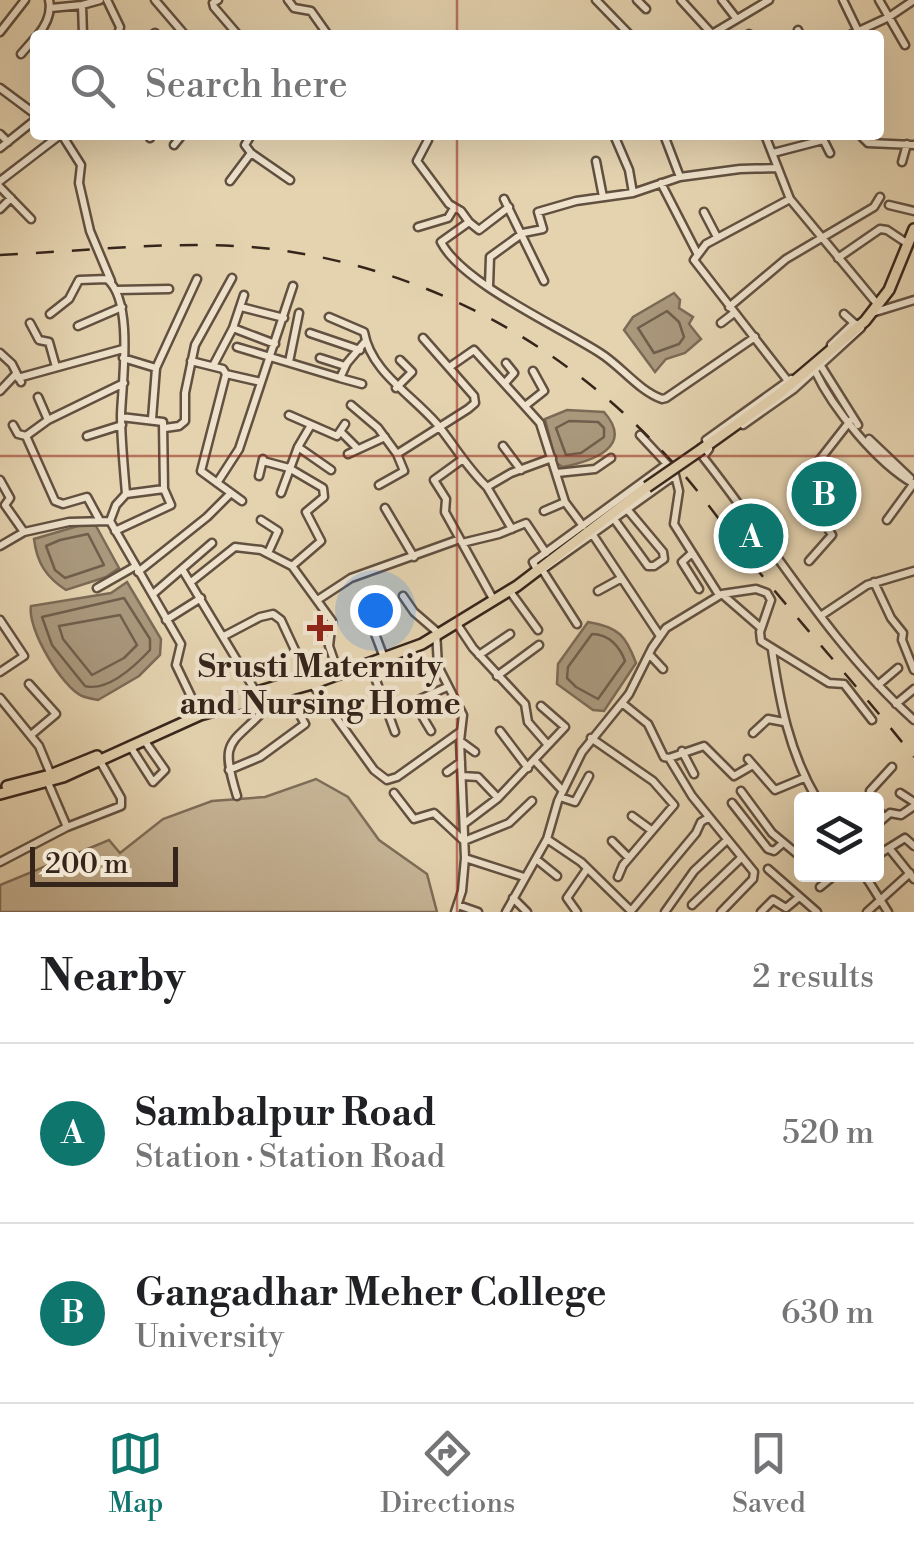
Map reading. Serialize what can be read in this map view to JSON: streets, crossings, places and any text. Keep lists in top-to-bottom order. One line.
{"places":{"health":["Srusti Maternity and Nursing Home"]},"scale_bar":"200 m","page":{"search":"Search here","pins":["B","A"],"scale":"200 m","heading":["Nearby","2 results"],"list":[{"mark":"A","name":"Sambalpur Road","note":"Station · Station Road","value":"520 m"},{"mark":"B","name":"Gangadhar Meher College","note":"University","value":"630 m"}],"nav":["Map","Directions","Saved"]}}
